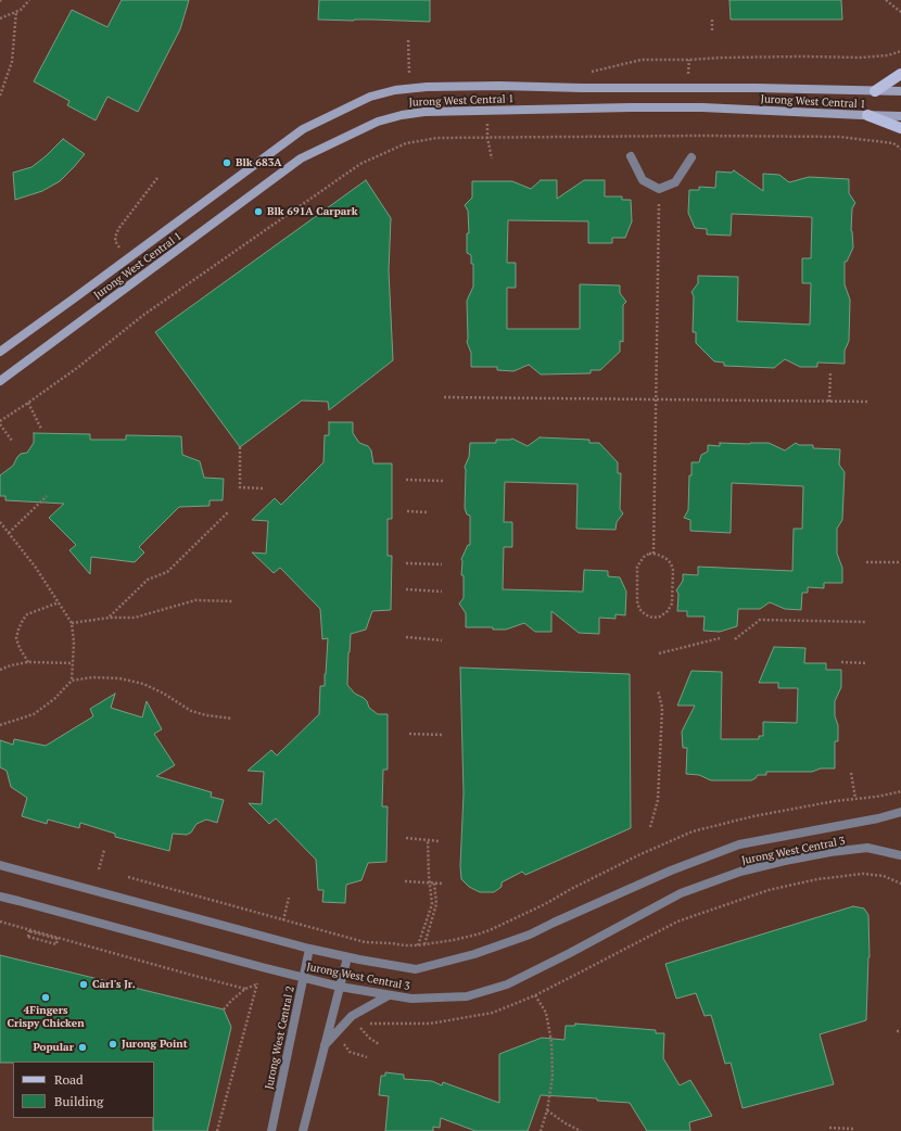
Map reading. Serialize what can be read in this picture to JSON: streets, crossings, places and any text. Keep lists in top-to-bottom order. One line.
{"streets":{"street":["Jurong West Central 1","Jurong West Central 3","Jurong West Central 2"]},"crossings":[["Jurong West Central 3","Jurong West Central 2"]],"places":["Blk 683A","Blk 691A Carpark","Carl's Jr.","4Fingers Crispy Chicken","Jurong Point","Popular"],"legend":["Road","Building"]}
